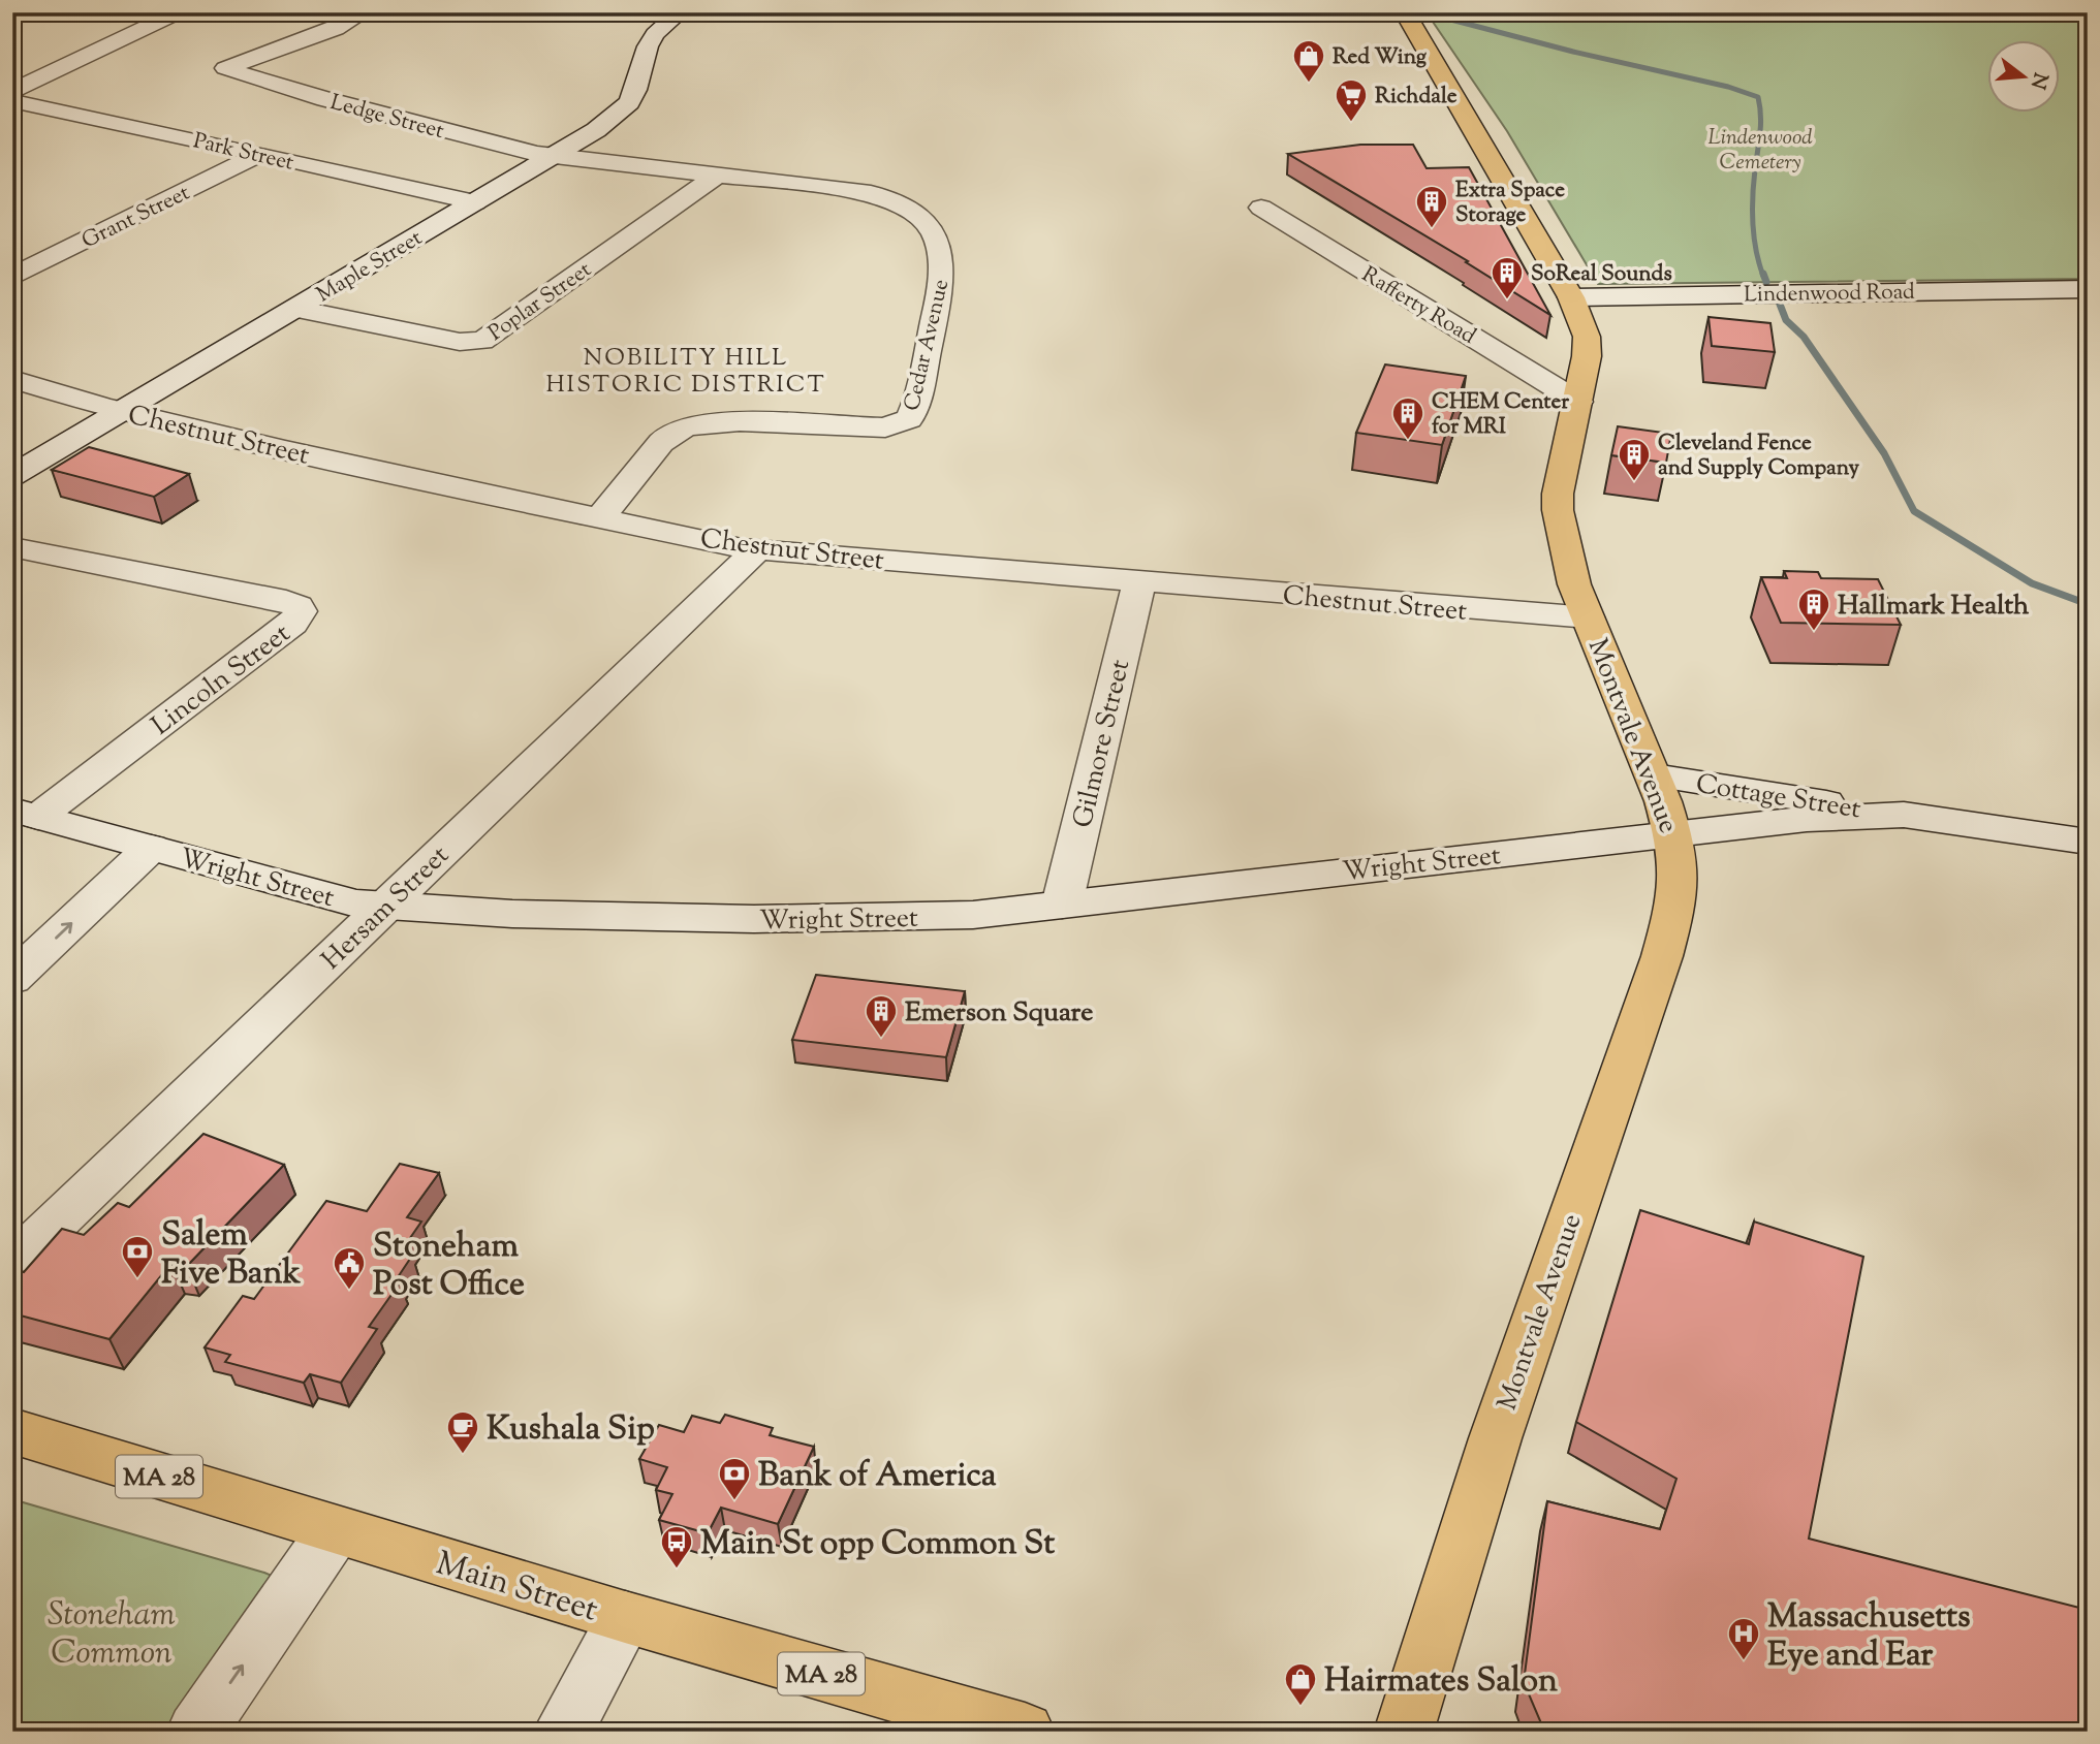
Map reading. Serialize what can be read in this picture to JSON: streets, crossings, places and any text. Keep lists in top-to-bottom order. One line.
{"streets":{"main road":["Montvale Avenue","MA 28","Main Street"],"street":["Ledge Street","Park Street","Grant Street","Maple Street","Lindenwood Road","Poplar Street","Rafferty Road","Cedar Avenue","Chestnut Street","Lincoln Street","Gilmore Street","Cottage Street","Wright Street","Hersam Street"]},"crossings":[["Ledge Street","Maple Street"],["Ledge Street","Cedar Avenue"],["Park Street","Grant Street"],["Park Street","Maple Street"],["Maple Street","Poplar Street"],["Maple Street","Cedar Avenue"],["Maple Street","Chestnut Street"],["Lindenwood Road","Montvale Avenue"],["Poplar Street","Cedar Avenue"],["Rafferty Road","Montvale Avenue"],["Cedar Avenue","Chestnut Street"],["Chestnut Street","Montvale Avenue"],["Chestnut Street","Gilmore Street"],["Chestnut Street","Hersam Street"],["Lincoln Street","Wright Street"],["Montvale Avenue","Cottage Street"],["Montvale Avenue","Wright Street"],["Gilmore Street","Wright Street"],["Cottage Street","Wright Street"],["Wright Street","Hersam Street"]],"districts":["NOBILITY HILL HISTORIC DISTRICT"],"parks":["Lindenwood Cemetery","Stoneham Common"],"places":{"shop":["Red Wing","Hairmates Salon"],"supermarket":["Richdale"],"building":["Extra Space Storage","SoReal Sounds","CHEM Center for MRI","Cleveland Fence and Supply Company","Hallmark Health","Emerson Square"],"bank":["Salem Five Bank","Bank of America"],"public building":["Stoneham Post Office"],"cafe":["Kushala Sip"],"bus stop":["Main St opp Common St"],"hospital":["Massachusetts Eye and Ear"]},"north":"right"}
